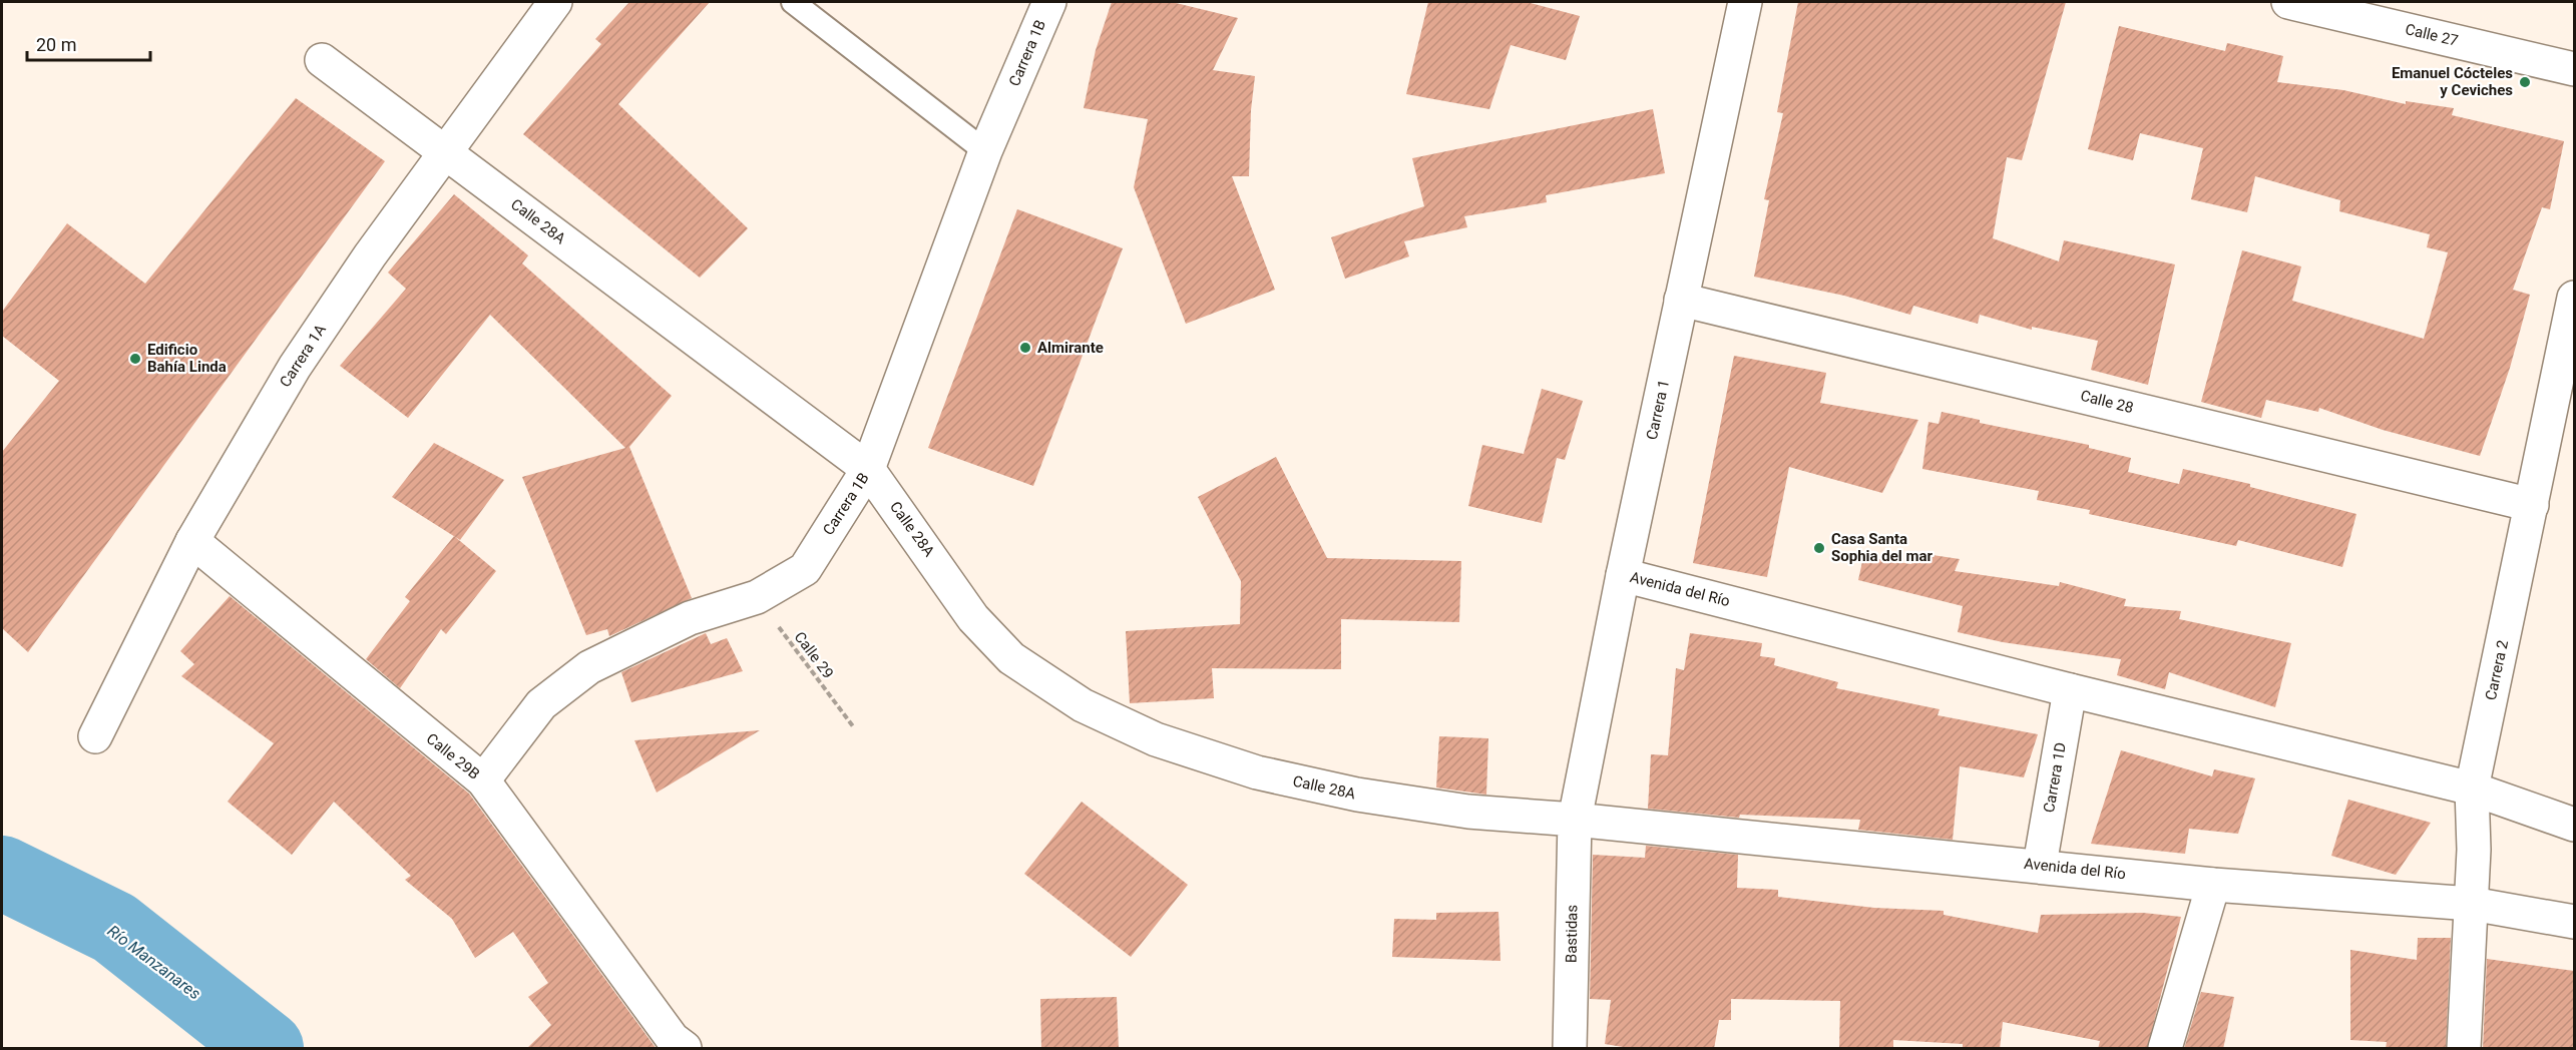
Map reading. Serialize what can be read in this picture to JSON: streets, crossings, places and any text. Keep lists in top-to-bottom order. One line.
{"streets":{"street":["Calle 27","Carrera 1B","Calle 28A","Carrera 1A","Calle 28","Carrera 1","Avenida del Río","Carrera 2","Calle 29B","Carrera 1D","Bastidas"],"path":["Calle 29"]},"crossings":[["Carrera 1B","Calle 28A"],["Carrera 1B","Calle 29"],["Carrera 1B","Calle 29B"],["Calle 28A","Carrera 1A"],["Calle 28A","Carrera 1"],["Calle 28A","Avenida del Río"],["Calle 28A","Bastidas"],["Carrera 1A","Calle 29B"],["Calle 28","Carrera 1"],["Calle 28","Carrera 2"],["Carrera 1","Avenida del Río"],["Carrera 1","Bastidas"],["Avenida del Río","Carrera 2"],["Avenida del Río","Carrera 1D"],["Avenida del Río","Bastidas"]],"water":["Río Manzanares"],"places":["Emanuel Cócteles y Ceviches","Almirante","Edificio Bahía Linda","Casa Santa Sophia del mar"],"scale_bar":"20 m"}
